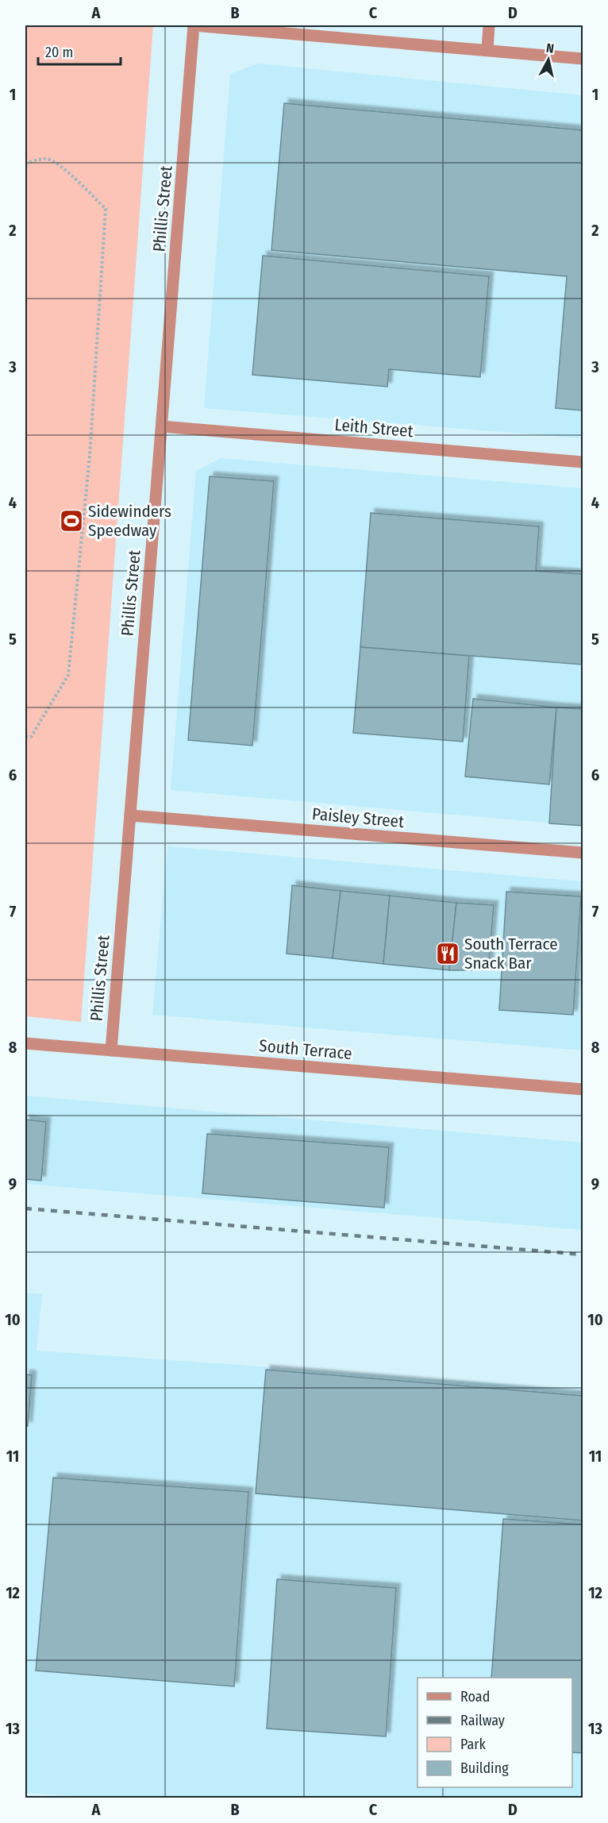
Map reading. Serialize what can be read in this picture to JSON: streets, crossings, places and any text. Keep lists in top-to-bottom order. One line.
{"streets":{"street":["Phillis Street","Leith Street","Paisley Street","South Terrace"]},"crossings":[["Phillis Street","Leith Street"],["Phillis Street","Paisley Street"],["Phillis Street","South Terrace"]],"places":{"sports":["Sidewinders Speedway"],"restaurant":["South Terrace Snack Bar"]},"legend":["Road","Railway","Park","Building"],"scale_bar":"20 m","north":"top","grid":{"columns":["A","B","C","D"],"rows":["1","2","3","4","5","6","7","8","9","10","11","12","13"]}}
